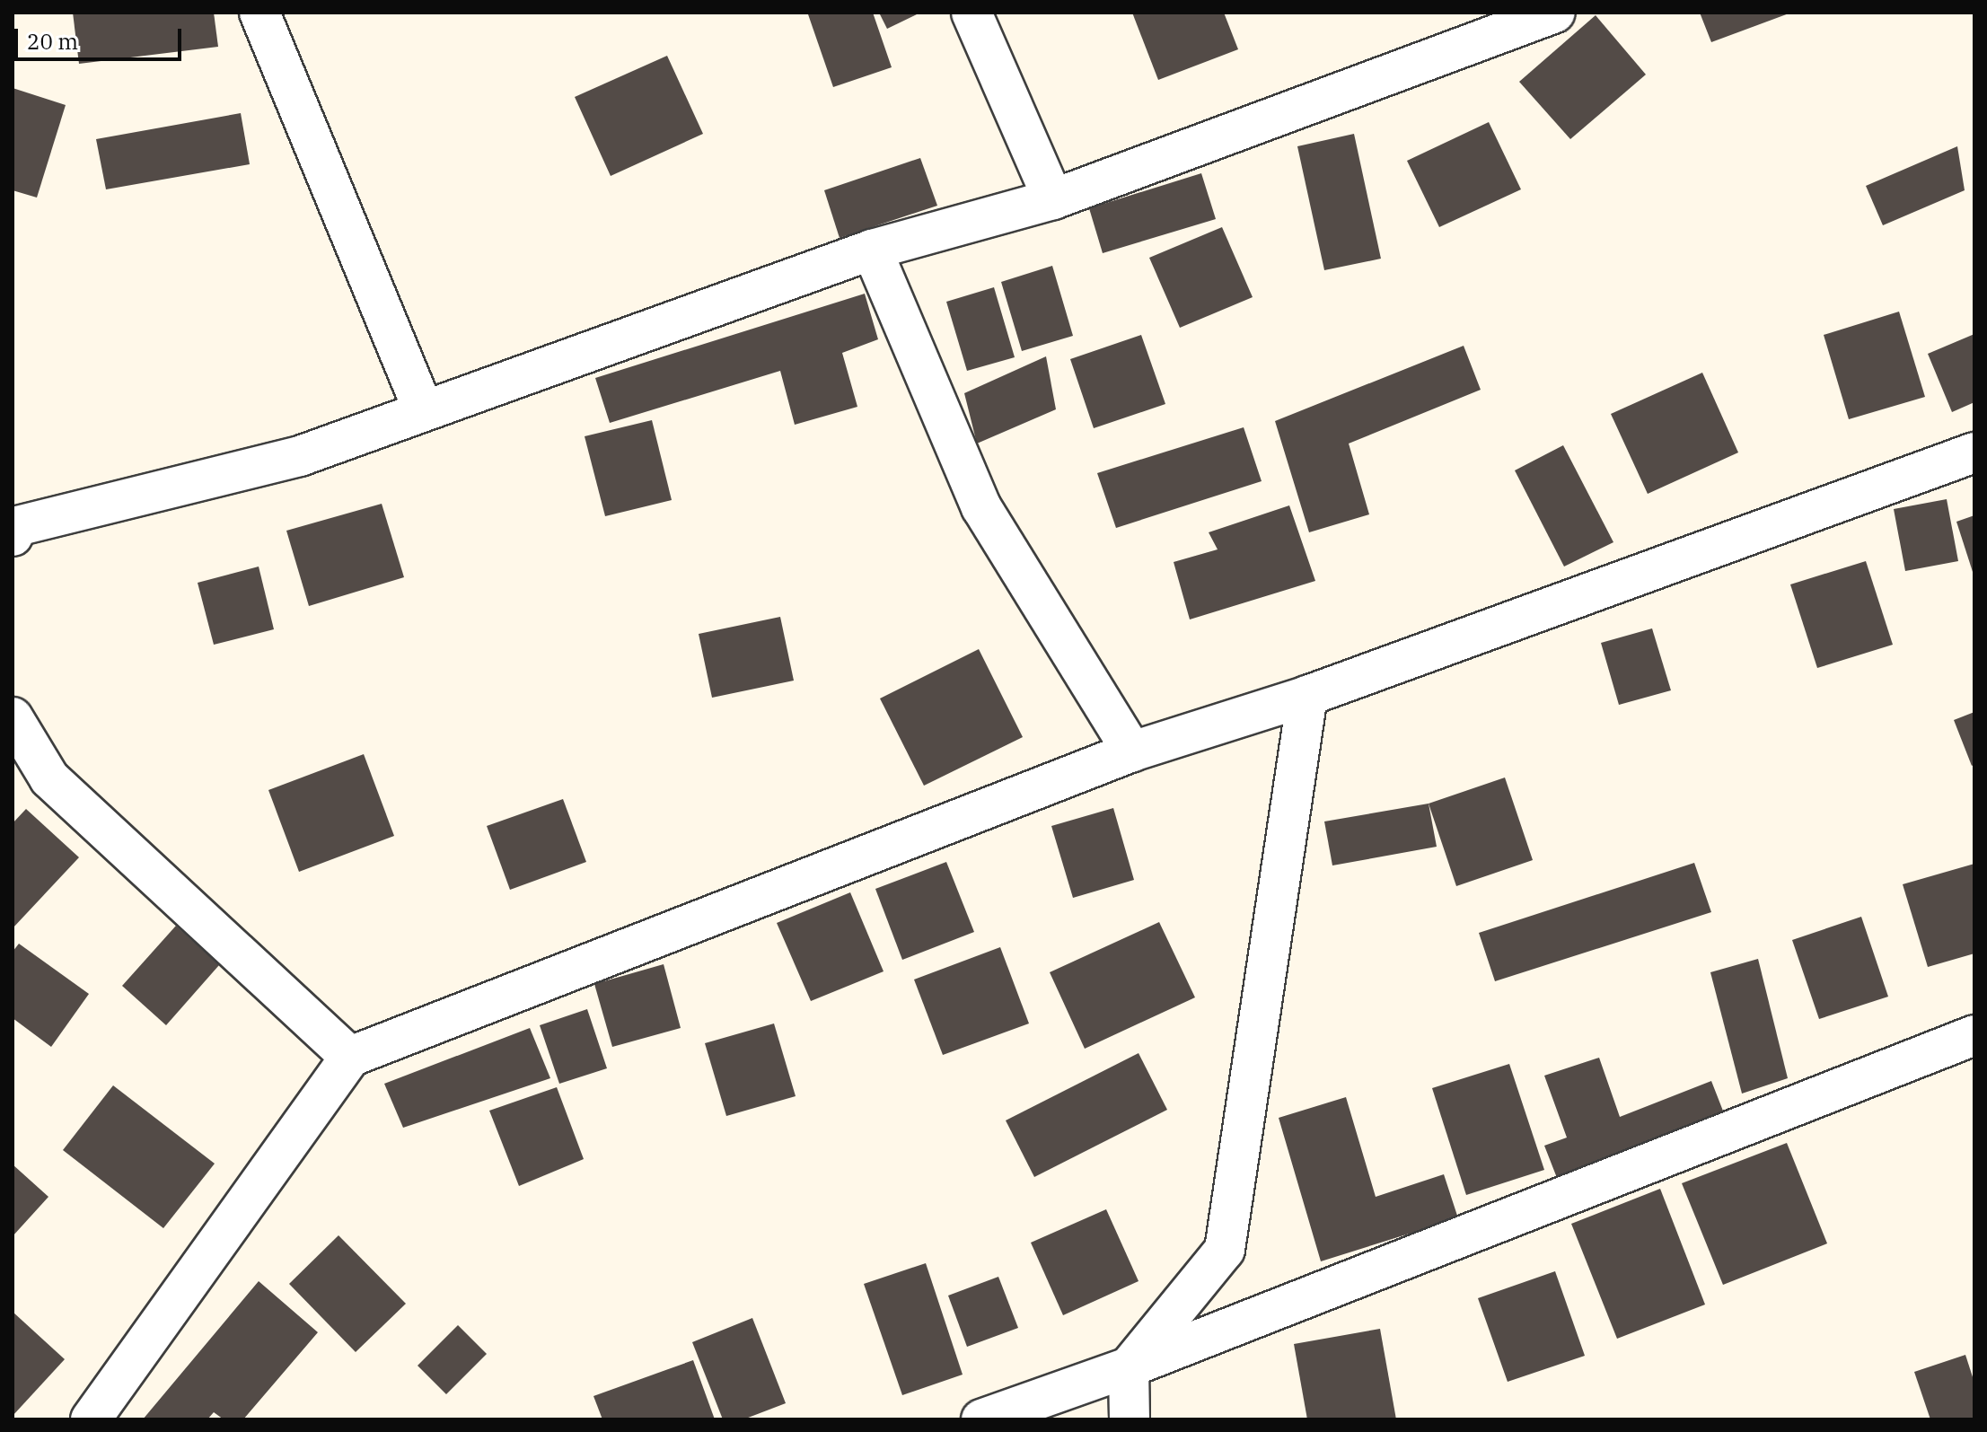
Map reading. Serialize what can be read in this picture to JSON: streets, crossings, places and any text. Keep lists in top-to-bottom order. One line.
{"scale_bar":"20 m"}
